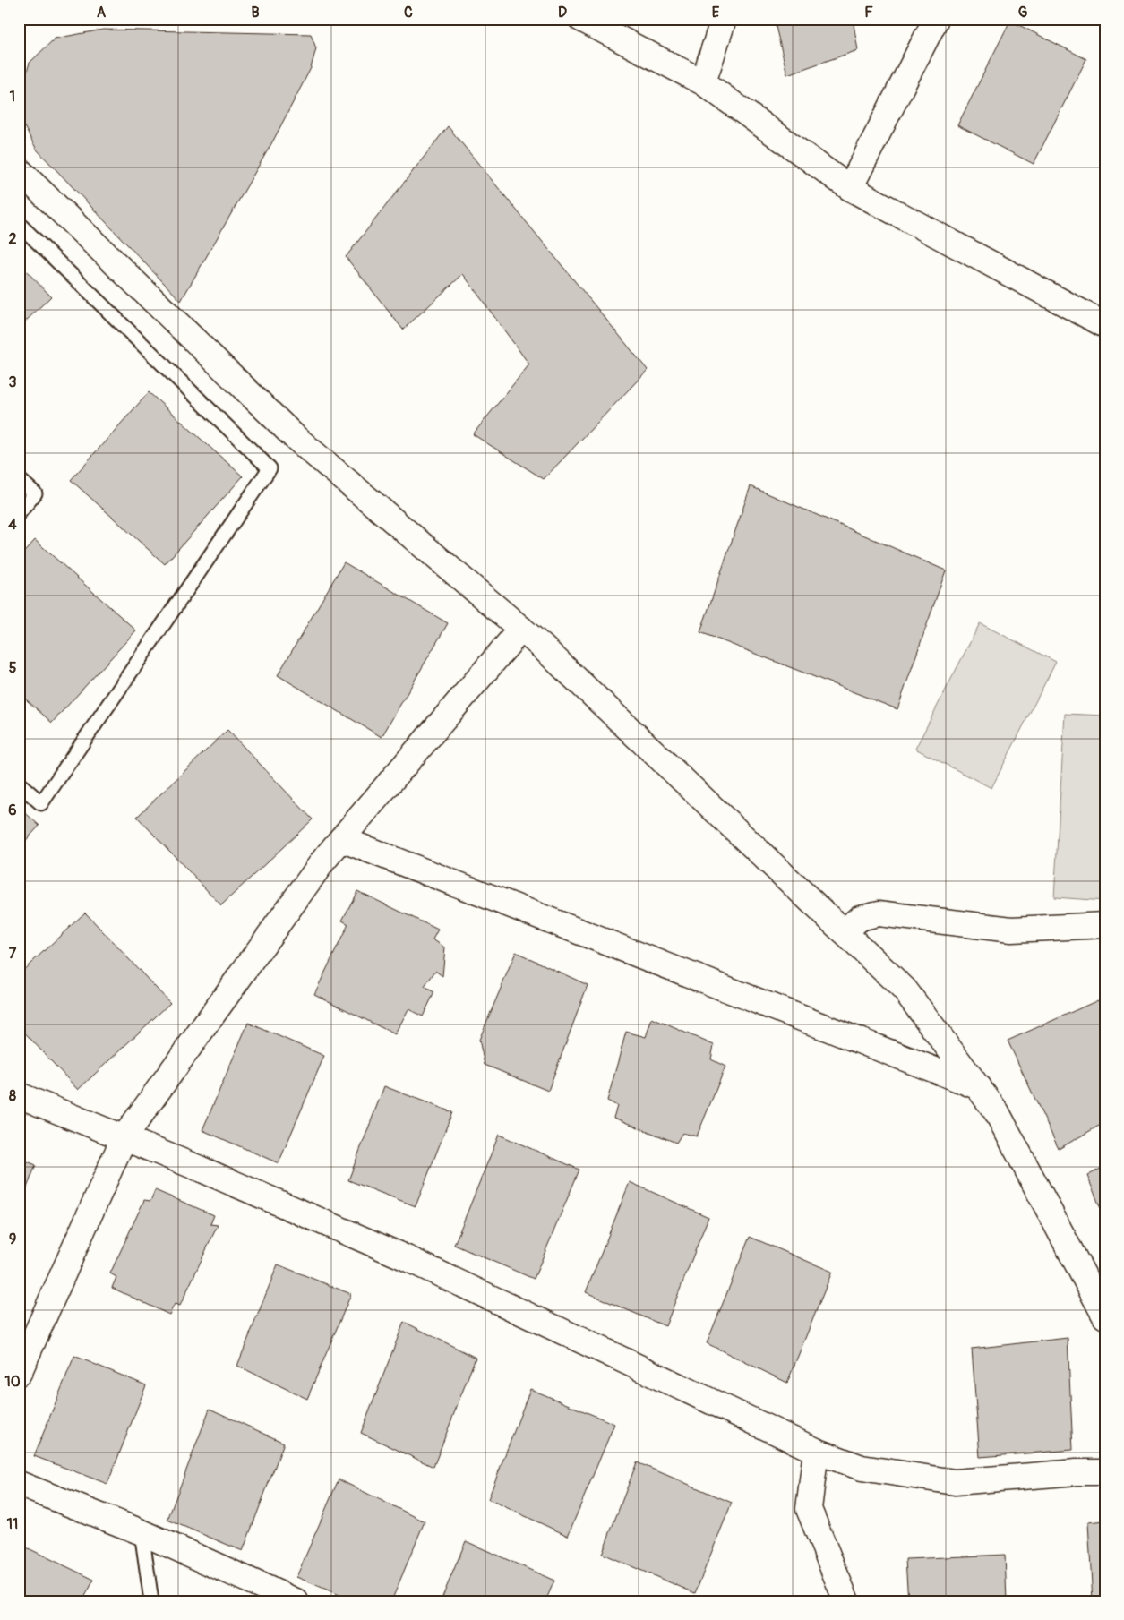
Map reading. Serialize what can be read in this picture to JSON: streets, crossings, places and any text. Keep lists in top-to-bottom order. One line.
{"grid":{"columns":["A","B","C","D","E","F","G"],"rows":["1","2","3","4","5","6","7","8","9","10","11"]}}
